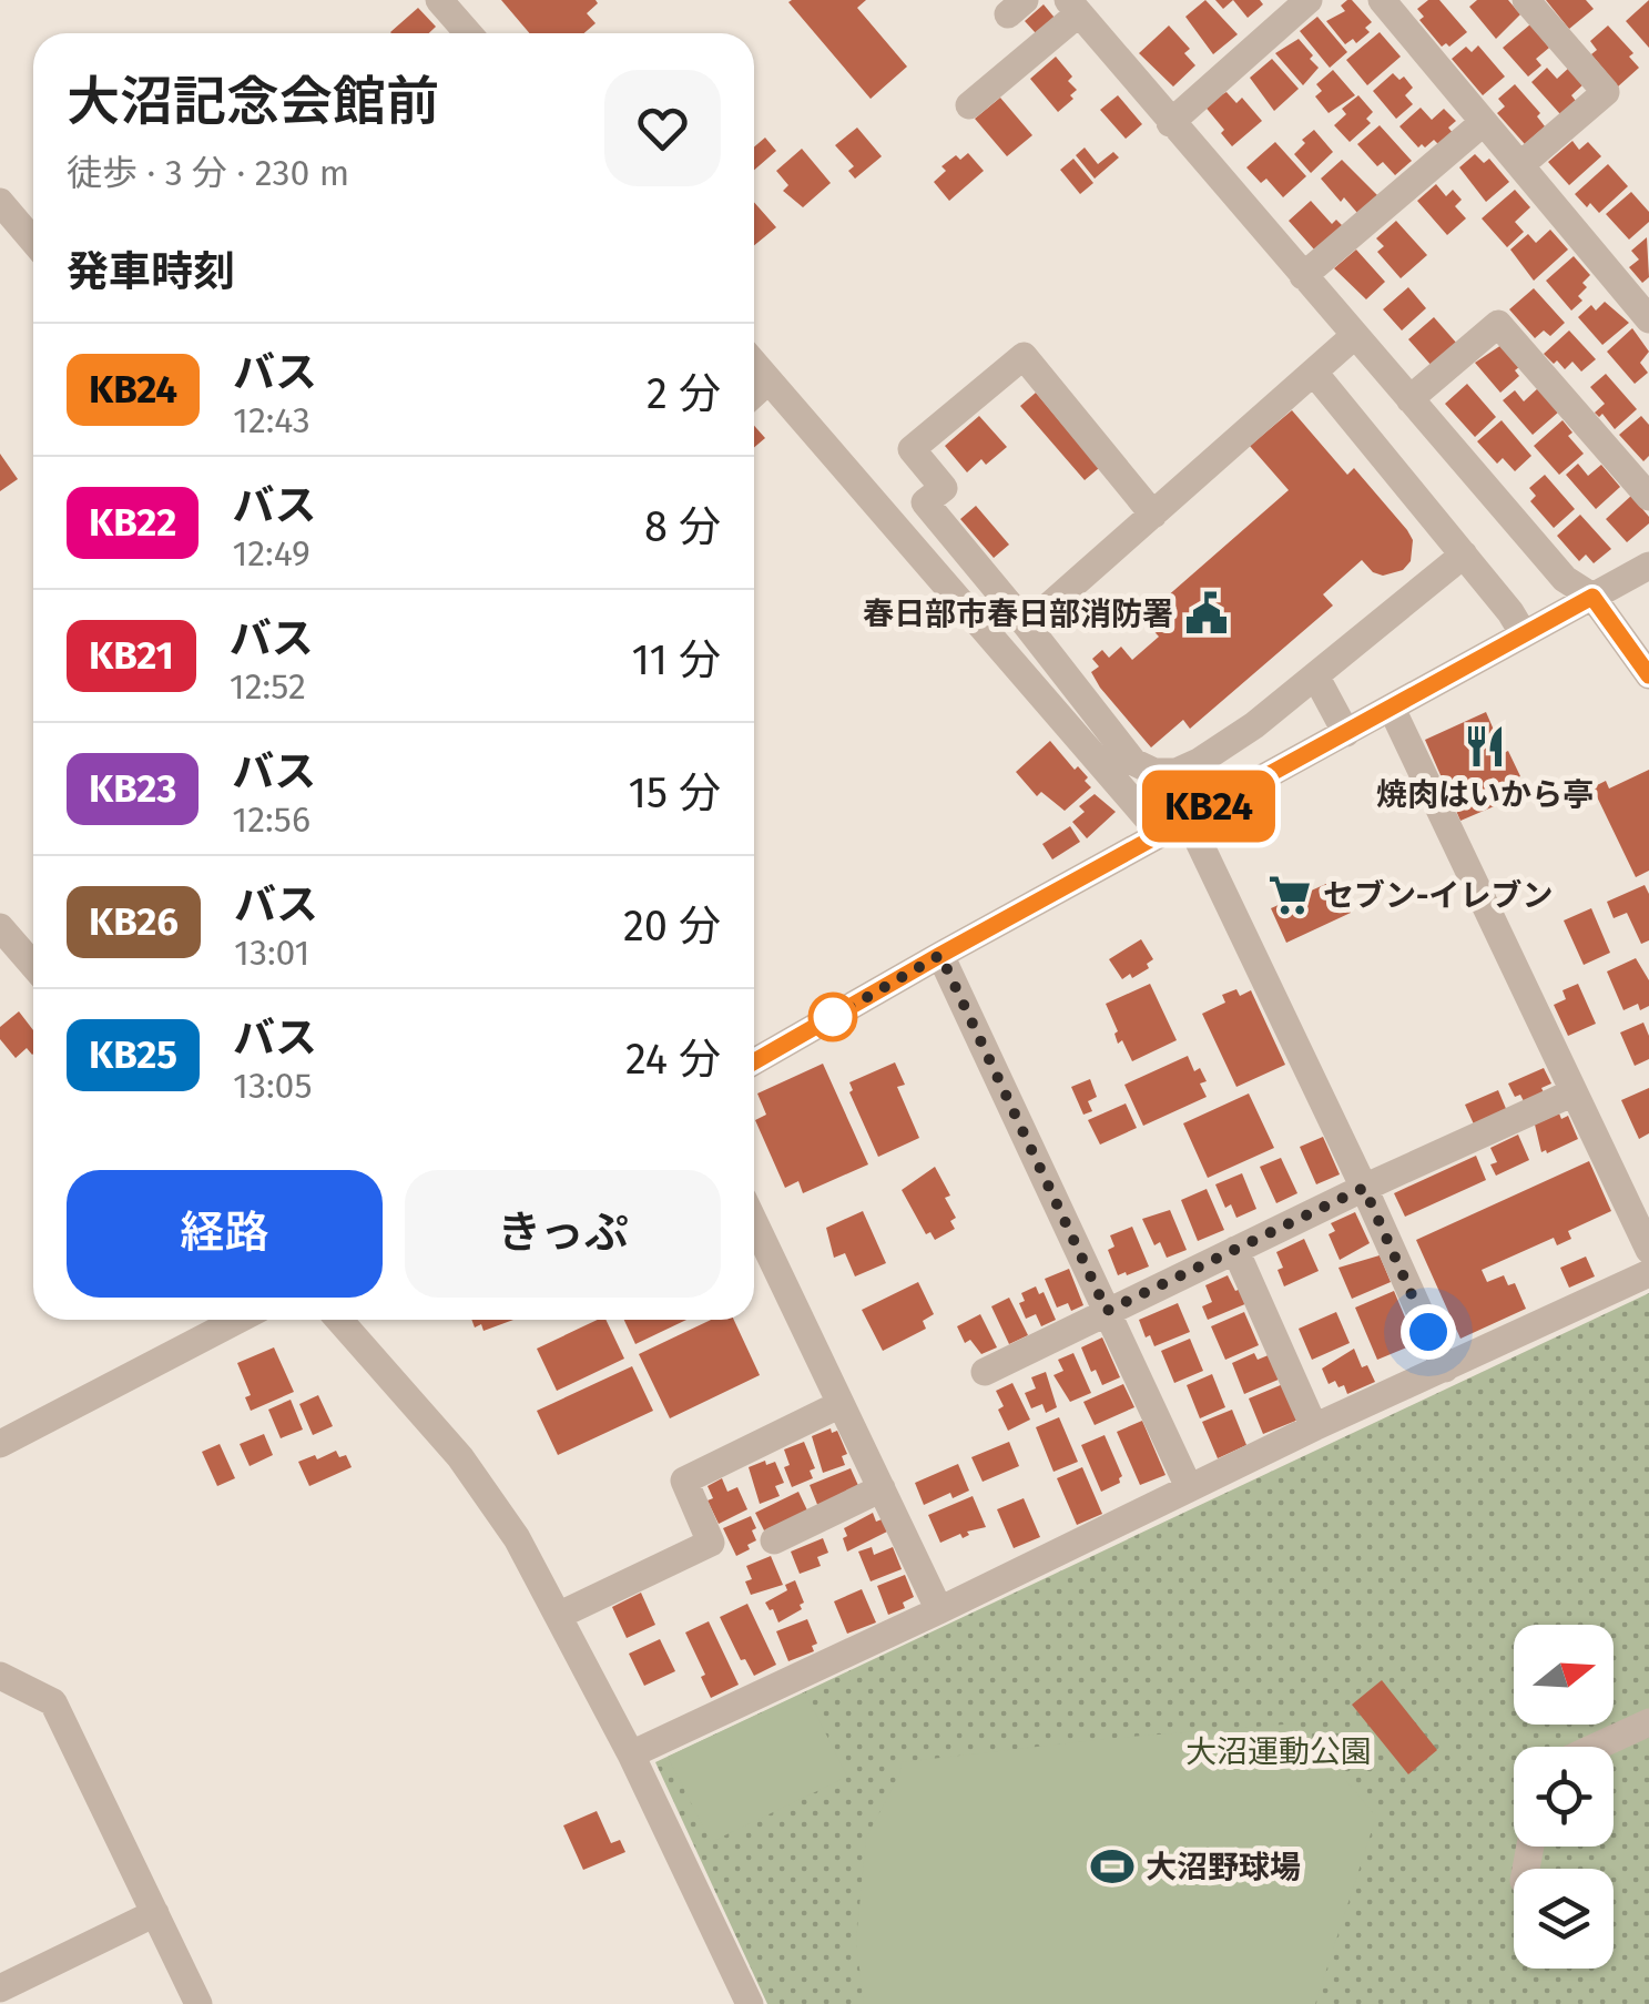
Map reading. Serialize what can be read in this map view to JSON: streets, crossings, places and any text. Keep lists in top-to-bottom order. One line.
{"parks":["大沼運動公園"],"places":{"public building":["春日部市春日部消防署"],"restaurant":["焼肉はいから亭"],"supermarket":["セブン-イレブン"],"sports":["大沼野球場"]},"lines":["bus line KB24"],"north":"right","page":{"on_map":"KB24","heading":[["大沼記念会館前","徒歩 · 3 分 · 230 m"],"発車時刻"],"list":[{"mark":"KB24","name":"バス","note":"12:43","value":"2 分"},{"mark":"KB22","name":"バス","note":"12:49","value":"8 分"},{"mark":"KB21","name":"バス","note":"12:52","value":"11 分"},{"mark":"KB23","name":"バス","note":"12:56","value":"15 分"},{"mark":"KB26","name":"バス","note":"13:01","value":"20 分"},{"mark":"KB25","name":"バス","note":"13:05","value":"24 分"}],"buttons":["経路","きっぷ"]}}
